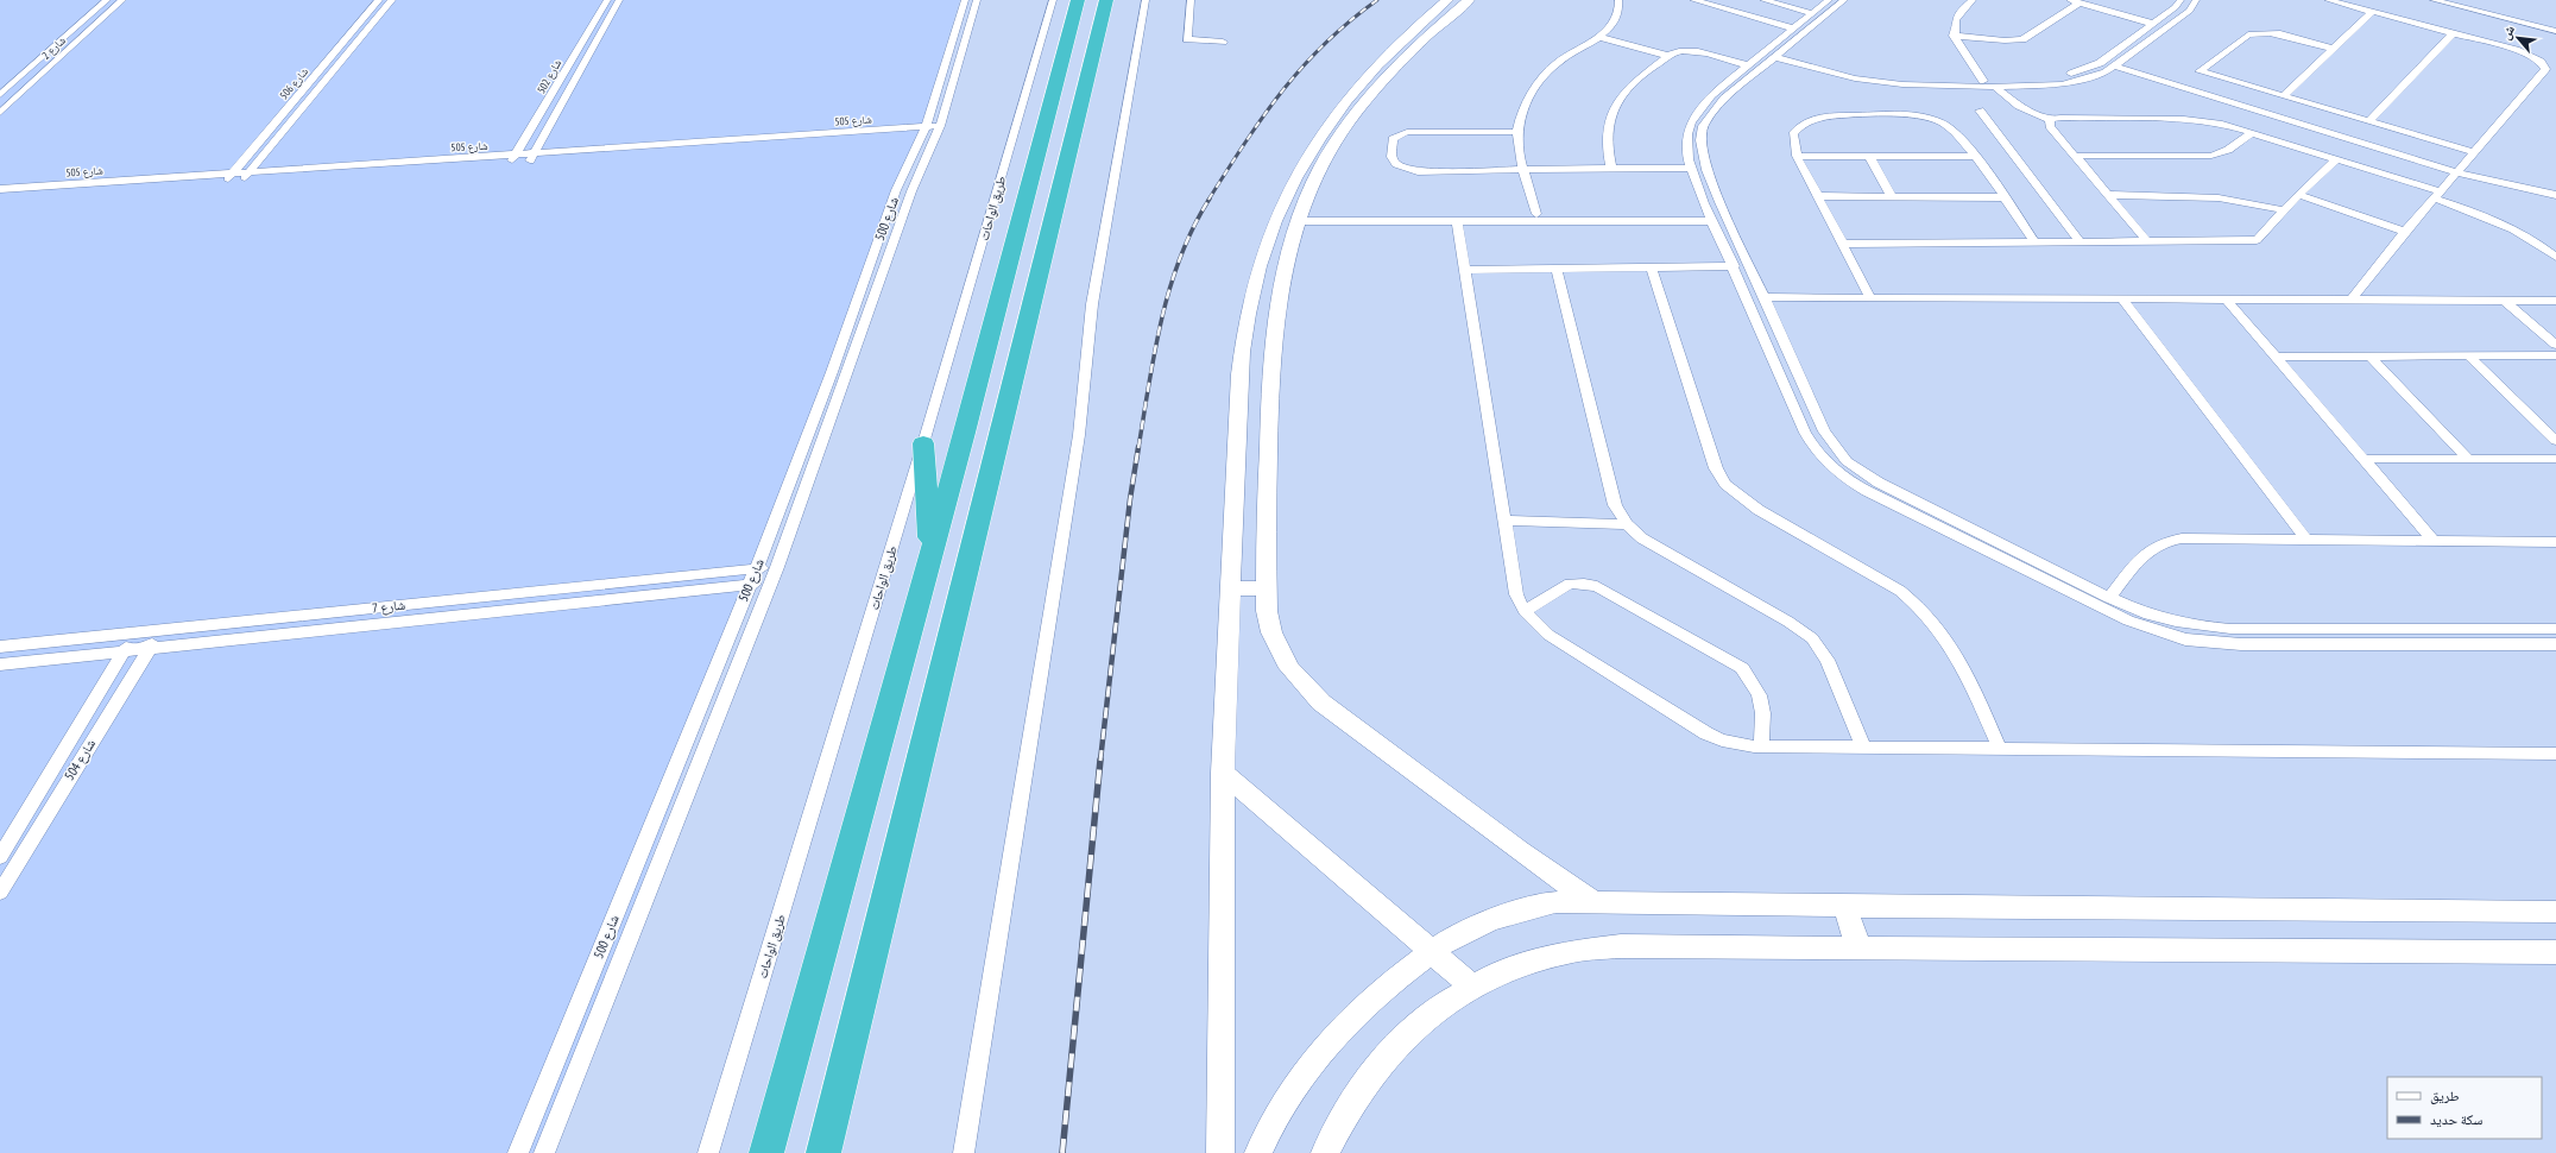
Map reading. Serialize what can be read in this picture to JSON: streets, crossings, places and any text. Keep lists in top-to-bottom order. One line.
{"streets":{"street":["شارع 2","شارع 502","شارع 506","شارع 505","طريق الواحات","شارع 500","شارع 7","شارع 504"]},"crossings":[["شارع 502","شارع 505"],["شارع 506","شارع 505"],["شارع 505","شارع 500"],["شارع 500","شارع 7"],["شارع 7","شارع 504"]],"legend":["طريق","سكة حديد"],"north":"top left"}
